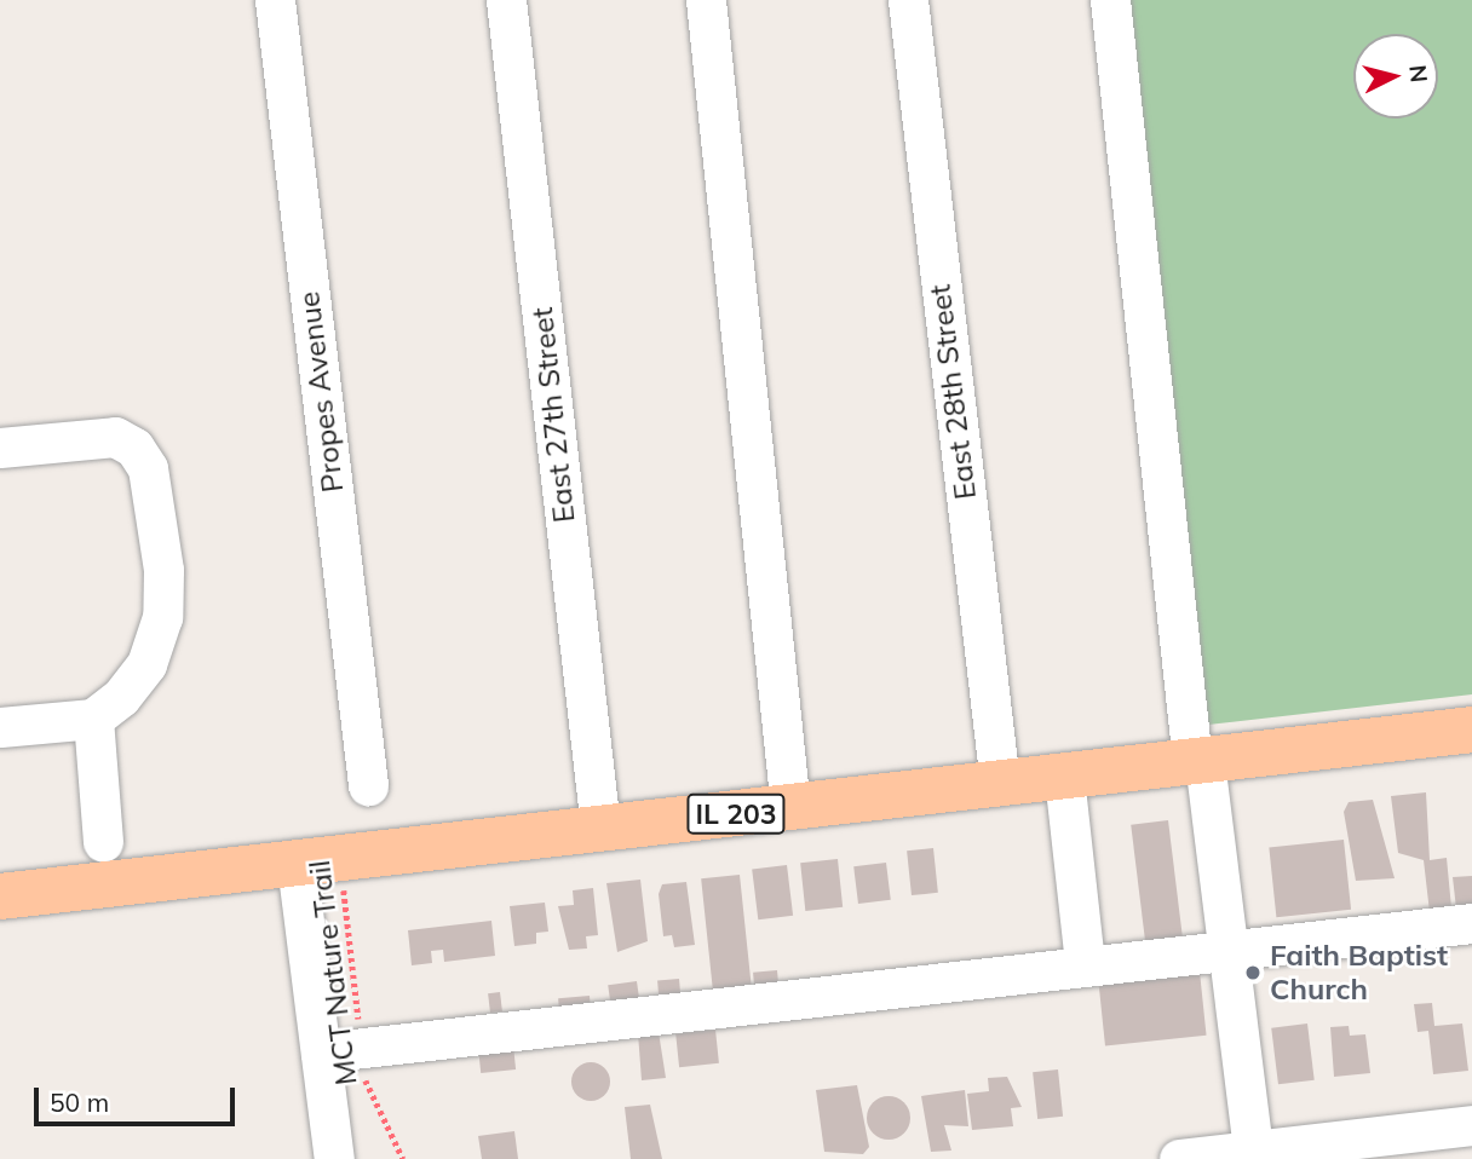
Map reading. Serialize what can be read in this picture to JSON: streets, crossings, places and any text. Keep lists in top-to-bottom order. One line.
{"streets":{"main road":["IL 203"],"street":["Propes Avenue","East 28th Street","East 27th Street"],"path":["MCT Nature Trail"]},"crossings":[["East 28th Street","IL 203"],["East 27th Street","IL 203"],["IL 203","MCT Nature Trail"]],"places":["Faith Baptist Church"],"scale_bar":"50 m","north":"right"}
